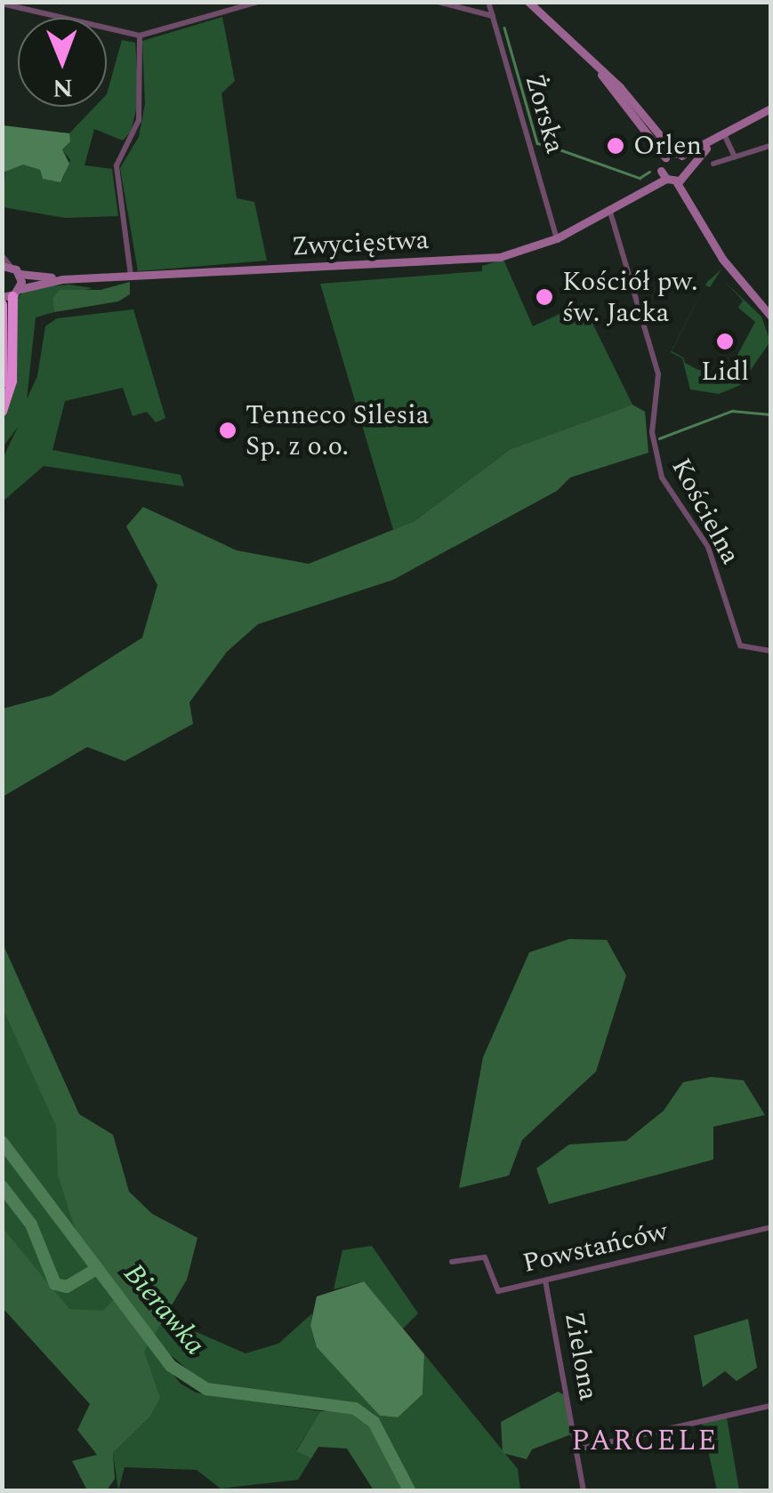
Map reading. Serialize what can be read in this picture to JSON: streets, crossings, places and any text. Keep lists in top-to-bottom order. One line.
{"streets":{"main road":["Żorska","Zwycięstwa"],"street":["Kościelna","Powstańców","Zielona"]},"crossings":[["Żorska","Zwycięstwa"],["Zwycięstwa","Kościelna"],["Powstańców","Zielona"]],"districts":["PARCELE"],"water":["Bierawka"],"places":["Orlen","Kościół pw. św. Jacka","Lidl","Tenneco Silesia Sp. z o.o."],"north":"bottom"}
